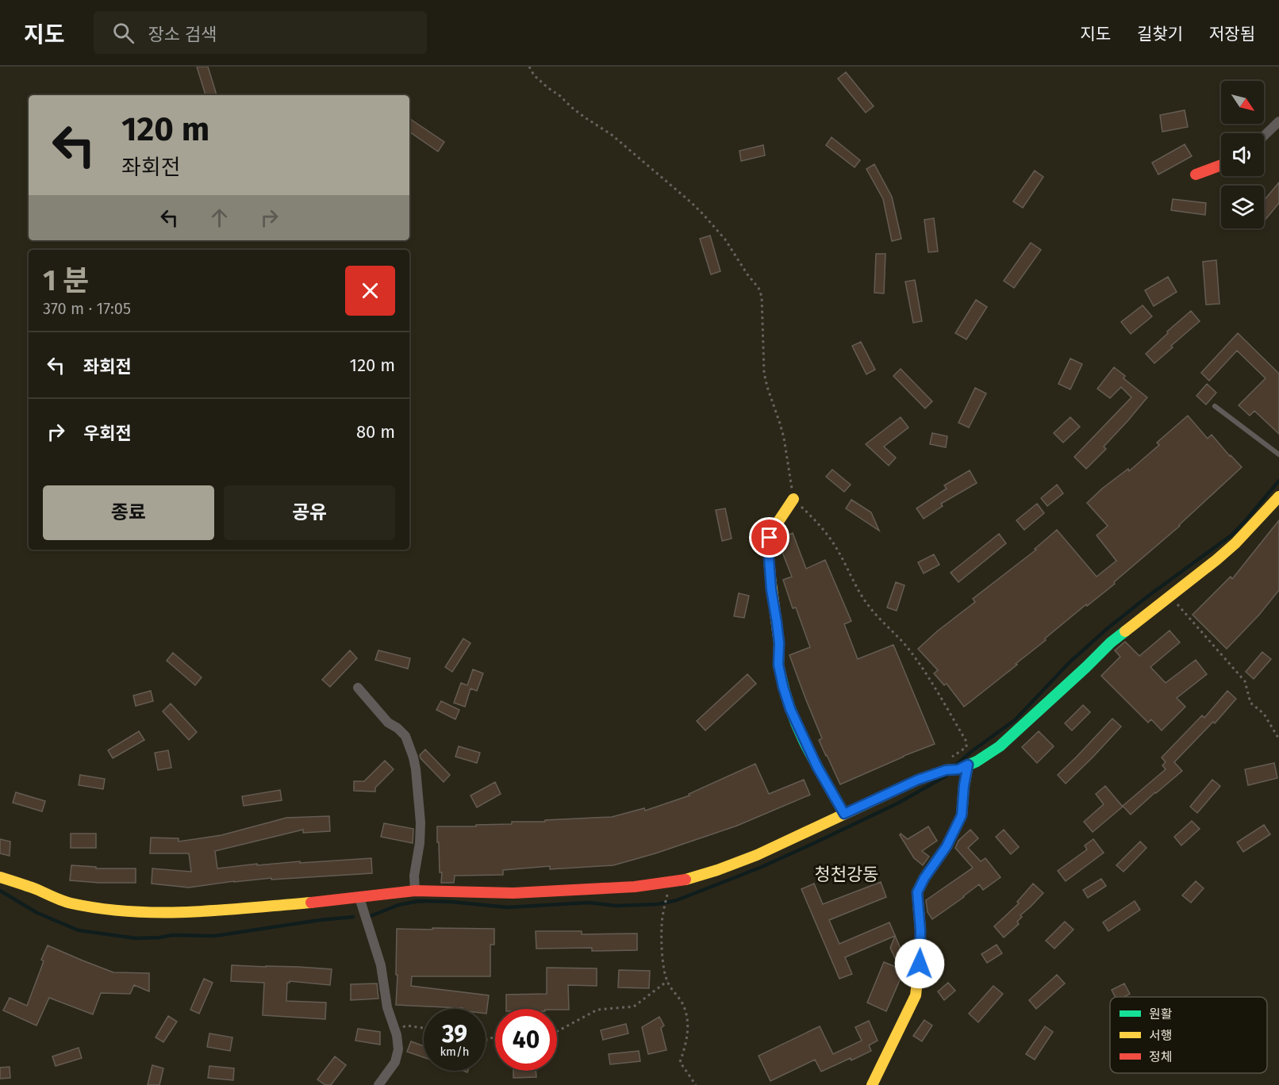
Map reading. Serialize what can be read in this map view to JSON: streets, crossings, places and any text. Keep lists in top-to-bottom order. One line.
{"districts":["청천강동"],"legend":["원활","서행","정체"],"north":"bottom right","page":{"header":"지도","search":"장소 검색","nav":["지도","길찾기","저장됨"],"turn":["120 m","좌회전"],"heading":["1 분","370 m · 17:05"],"list":[{"name":"좌회전","value":"120 m"},{"name":"우회전","value":"80 m"}],"buttons":["종료","공유"],"speed":"39 km/h","limit":"40"}}
